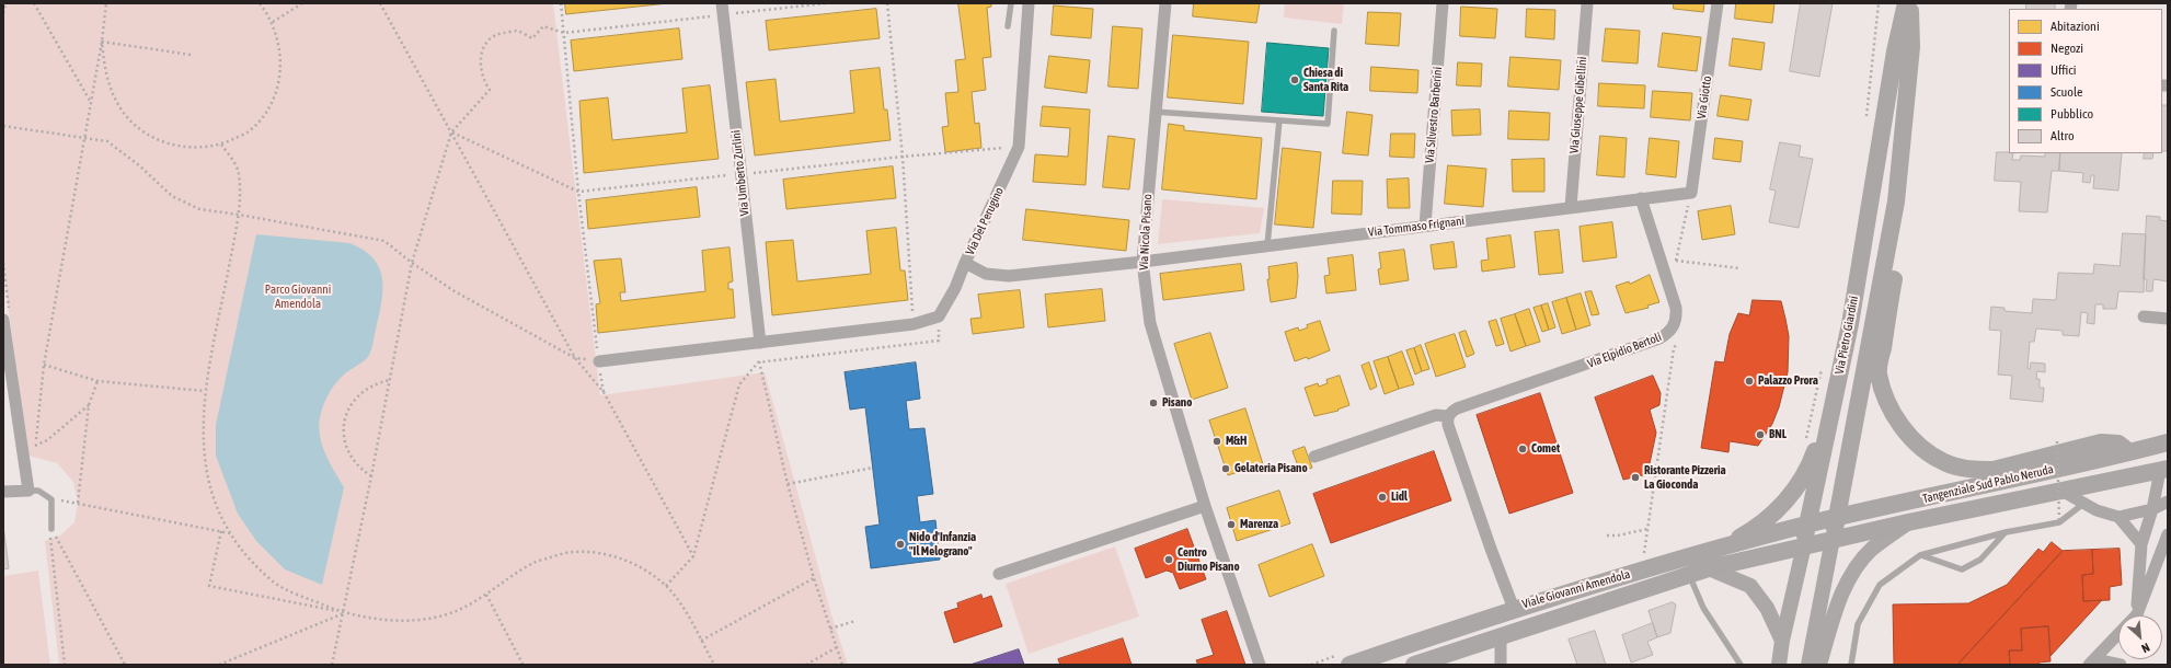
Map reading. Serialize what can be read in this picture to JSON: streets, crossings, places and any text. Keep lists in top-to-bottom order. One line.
{"streets":{"main road":["Via Pietro Giardini","Tangenziale Sud Pablo Neruda","Viale Giovanni Amendola"],"street":["Via Giotto","Via Giuseppe Gibellini","Via Silvestro Barberini","Via Umberto Zurlini","Via Del Perugino","Via Tommaso Frignani","Via Nicola Pisano","Via Elpidio Bertoli"]},"crossings":[["Via Giotto","Via Tommaso Frignani"],["Via Giuseppe Gibellini","Via Tommaso Frignani"],["Via Silvestro Barberini","Via Tommaso Frignani"],["Via Del Perugino","Via Tommaso Frignani"],["Via Del Perugino","Via Nicola Pisano"],["Via Tommaso Frignani","Via Nicola Pisano"],["Via Tommaso Frignani","Via Elpidio Bertoli"],["Via Pietro Giardini","Tangenziale Sud Pablo Neruda"],["Via Pietro Giardini","Viale Giovanni Amendola"],["Tangenziale Sud Pablo Neruda","Viale Giovanni Amendola"]],"parks":["Parco Giovanni Amendola"],"places":["Chiesa di Santa Rita","Palazzo Prora","Pisano","BNL","M&H","Comet","Gelateria Pisano","Ristorante Pizzeria La Gioconda","Lidl","Marenza","Nido d'Infanzia \"Il Melograno\"","Centro Diurno Pisano"],"legend":["Abitazioni","Negozi","Uffici","Scuole","Pubblico","Altro"],"north":"bottom right"}
